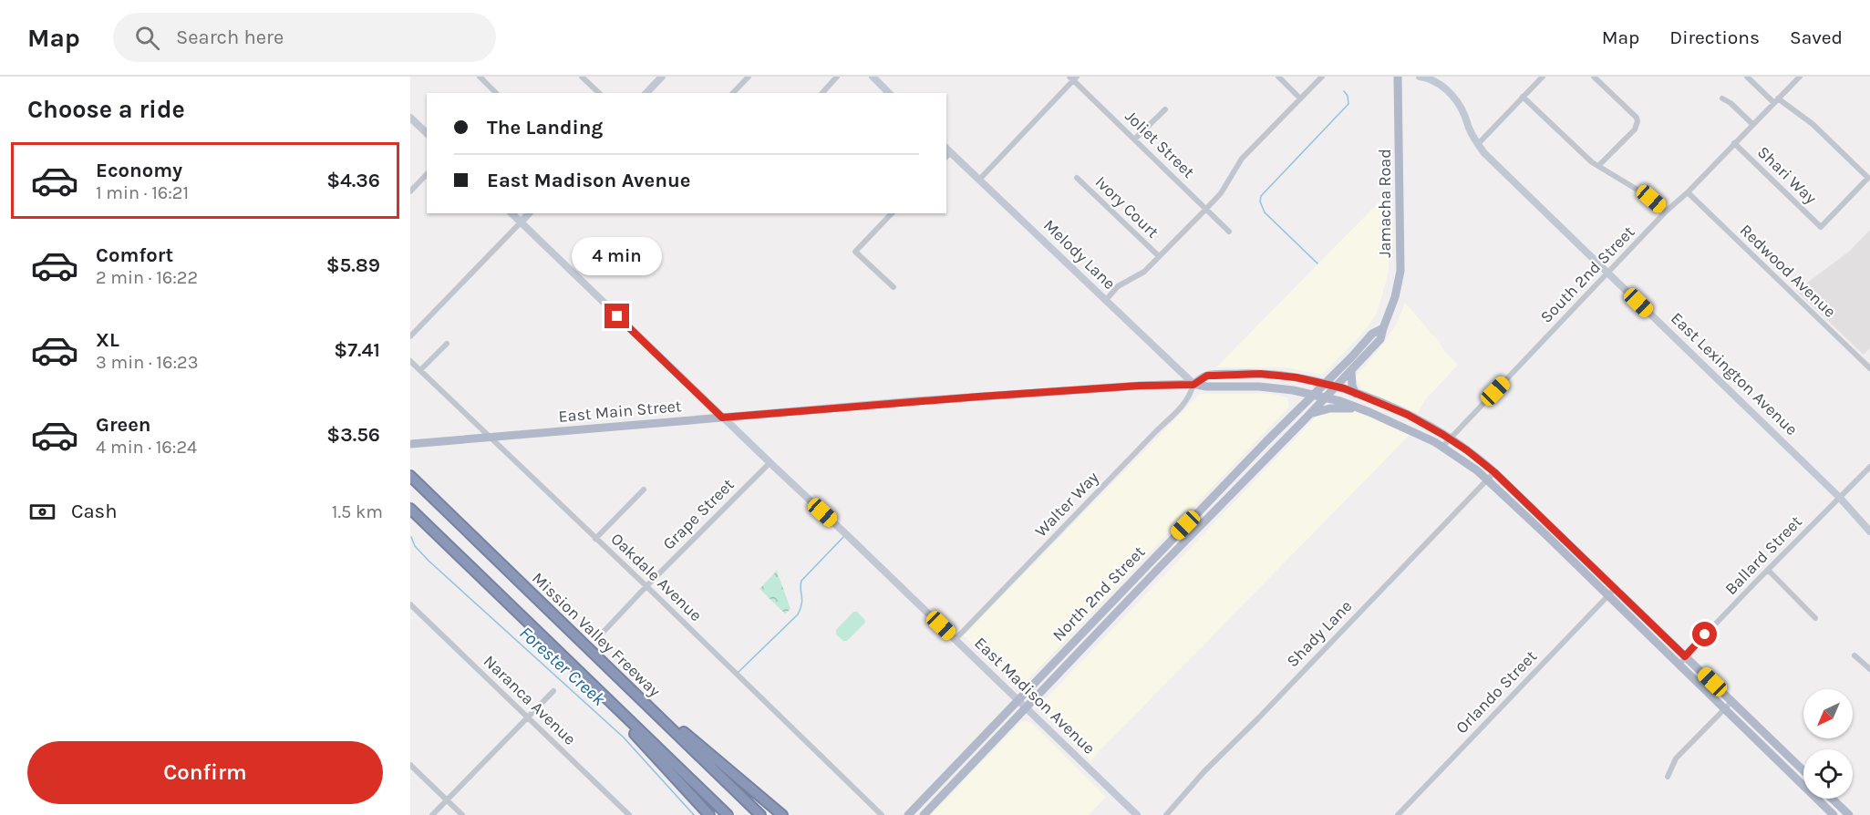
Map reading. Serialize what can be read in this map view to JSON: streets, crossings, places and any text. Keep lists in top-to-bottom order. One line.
{"streets":{"highway":["Mission Valley Freeway"],"main road":["Jamacha Road","East Main Street","North 2nd Street"],"street":["Joliet Street","Shari Way","Ivory Court","Melody Lane","Redwood Avenue","South 2nd Street","East Lexington Avenue","Walter Way","Grape Street","Ballard Street","Oakdale Avenue","Shady Lane","Orlando Street","East Madison Avenue","Naranca Avenue"]},"crossings":[["Shari Way","South 2nd Street"],["Jamacha Road","East Main Street"],["Jamacha Road","North 2nd Street"],["Melody Lane","East Main Street"],["Melody Lane","Walter Way"],["Redwood Avenue","South 2nd Street"],["South 2nd Street","East Lexington Avenue"],["South 2nd Street","East Main Street"],["East Lexington Avenue","Ballard Street"],["East Main Street","Walter Way"],["East Main Street","Ballard Street"],["East Main Street","Oakdale Avenue"],["East Main Street","North 2nd Street"],["East Main Street","Shady Lane"],["East Main Street","Orlando Street"],["East Main Street","East Madison Avenue"],["Walter Way","East Madison Avenue"],["Grape Street","Oakdale Avenue"],["Grape Street","East Madison Avenue"],["North 2nd Street","East Madison Avenue"]],"water":["Forester Creek"],"north":"bottom left","page":{"header":"Map","search":"Search here","nav":["Map","Directions","Saved"],"heading":"Choose a ride","banner":["The Landing","East Madison Avenue"],"list":[{"name":"Economy","note":"1 min · 16:21","value":"$4.36"},{"name":"Comfort","note":"2 min · 16:22","value":"$5.89"},{"name":"XL","note":"3 min · 16:23","value":"$7.41"},{"name":"Green","note":"4 min · 16:24","value":"$3.56"}],"bubble":"4 min","pay":["Cash","1.5 km"],"buttons":"Confirm"}}
